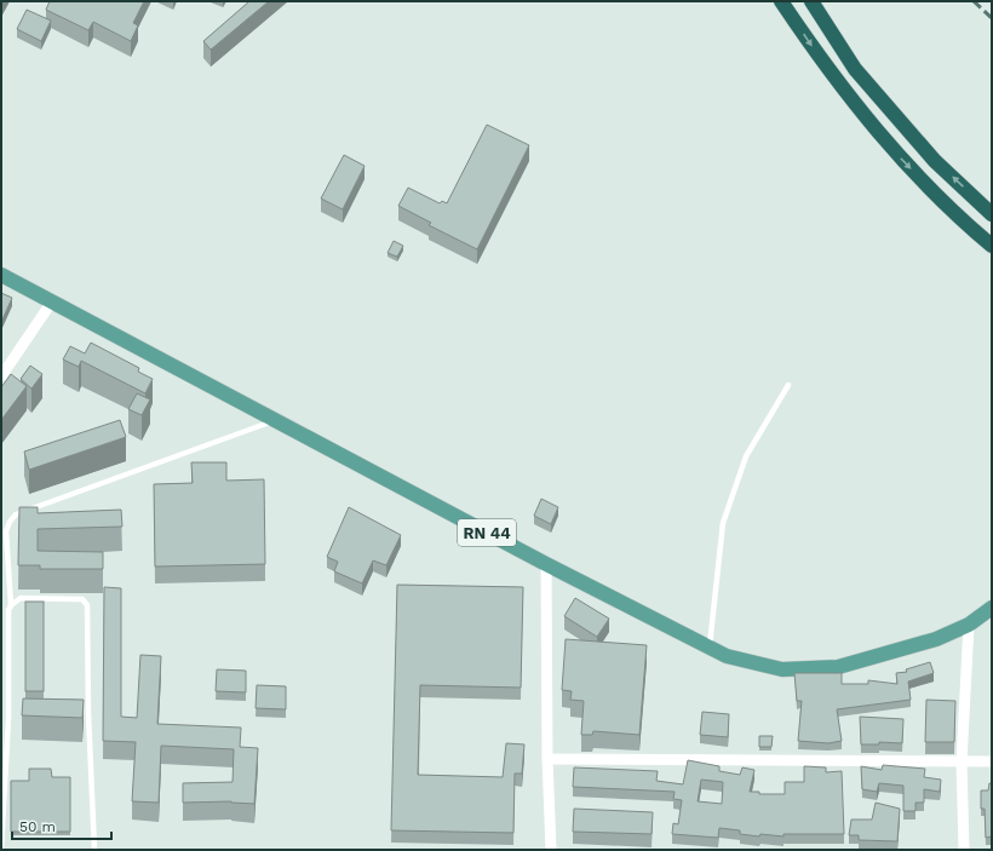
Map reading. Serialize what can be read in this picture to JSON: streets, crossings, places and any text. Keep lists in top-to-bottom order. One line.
{"streets":{"main road":["RN 44"]},"scale_bar":"50 m"}
